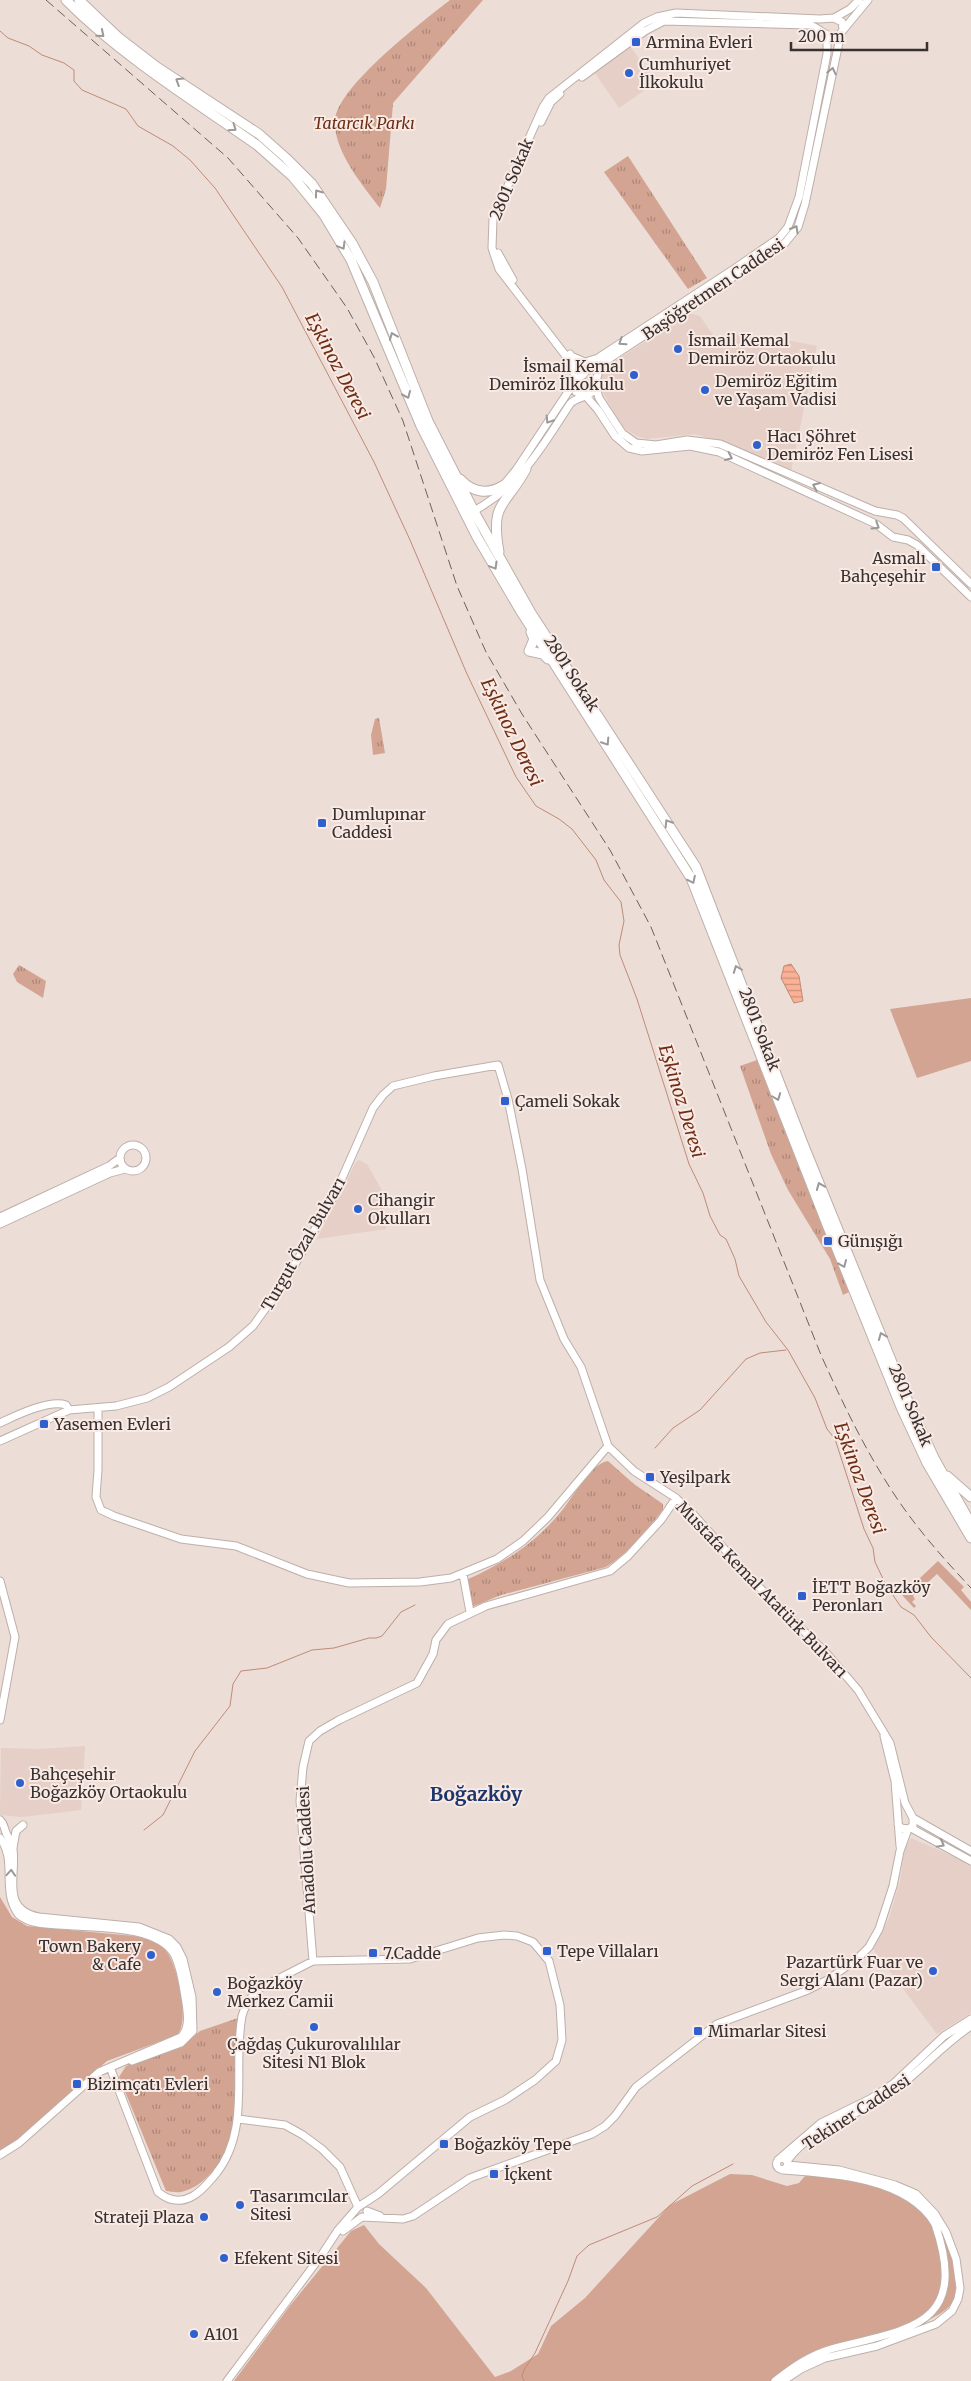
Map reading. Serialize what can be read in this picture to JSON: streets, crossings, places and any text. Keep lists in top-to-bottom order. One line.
{"streets":{"main road":["2801 Sokak"],"street":["Başöğretmen Caddesi","Turgut Özal Bulvarı","Mustafa Kemal Atatürk Bulvarı","Anadolu Caddesi","Tekiner Caddesi"]},"crossings":[["2801 Sokak","Başöğretmen Caddesi"],["Turgut Özal Bulvarı","Mustafa Kemal Atatürk Bulvarı"],["Mustafa Kemal Atatürk Bulvarı","Anadolu Caddesi"]],"districts":["Boğazköy"],"water":["Eşkinoz Deresi"],"parks":["Tatarcık Parkı"],"places":{"transit":["Armina Evleri","Asmalı Bahçeşehir","Dumlupınar Caddesi","Çameli Sokak","Günışığı","Yasemen Evleri","Yeşilpark","İETT Boğazköy Peronları","Tepe Villaları","7.Cadde","Mimarlar Sitesi","Bizimçatı Evleri","Boğazköy Tepe","İçkent"],"other":["Cumhuriyet İlkokulu","İsmail Kemal Demiröz Ortaokulu","İsmail Kemal Demiröz İlkokulu","Demiröz Eğitim ve Yaşam Vadisi","Hacı Şöhret Demiröz Fen Lisesi","Cihangir Okulları","Bahçeşehir Boğazköy Ortaokulu","Town Bakery & Cafe","Pazartürk Fuar ve Sergi Alanı (Pazar)","Boğazköy Merkez Camii","Çağdaş Çukurovalılılar Sitesi N1 Blok","Tasarımcılar Sitesi","Strateji Plaza","Efekent Sitesi","A101"]},"scale_bar":"200 m"}
